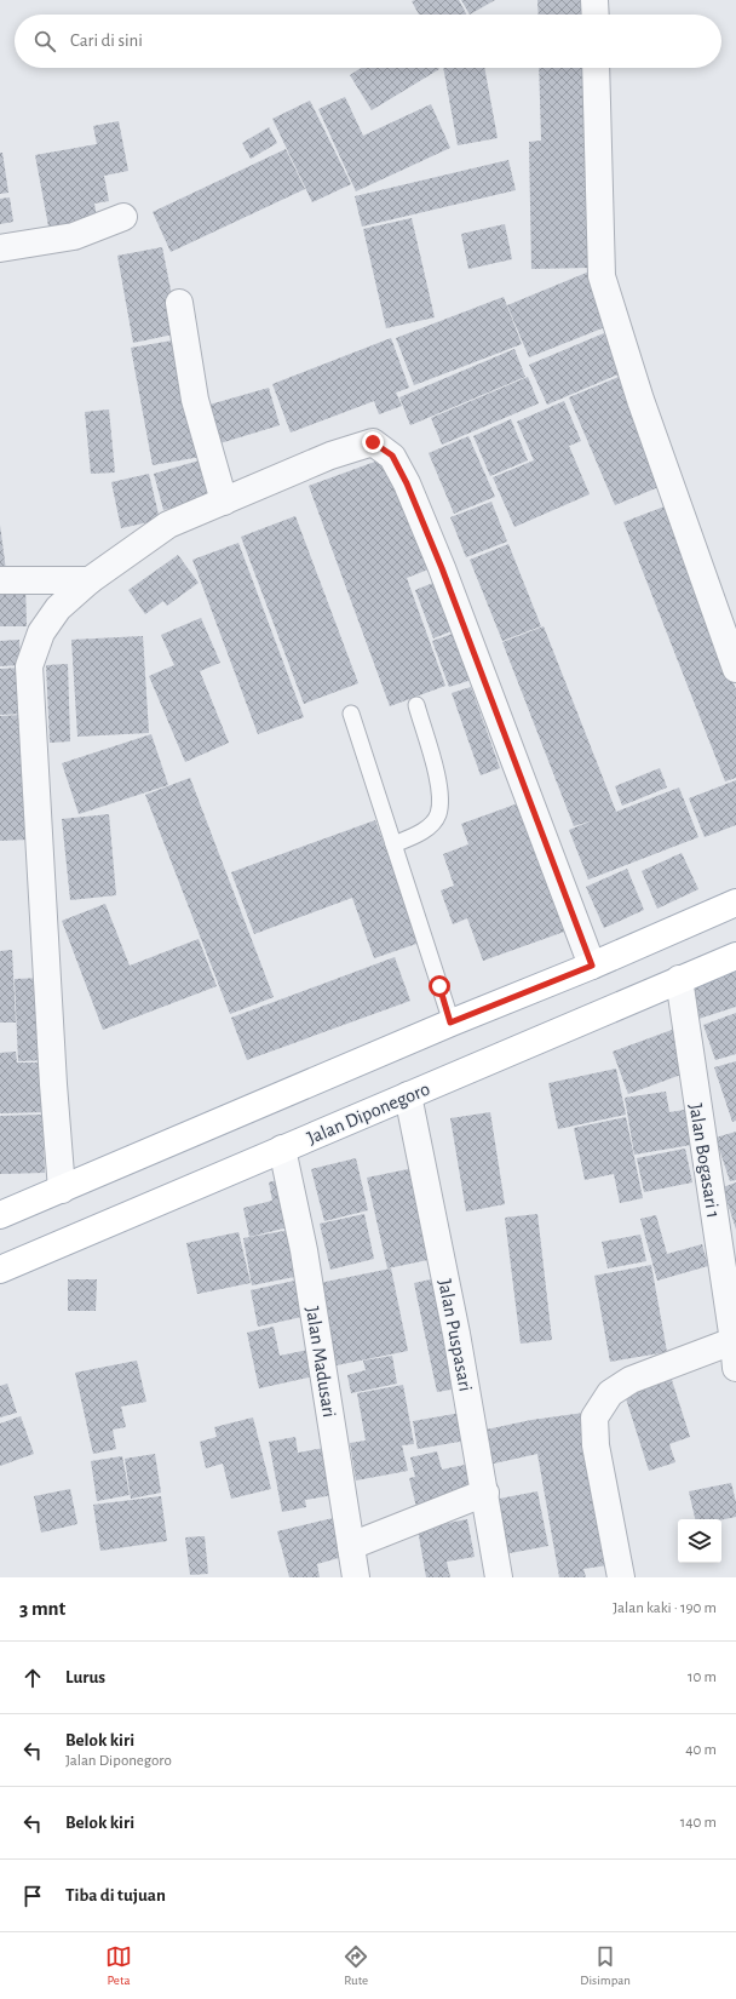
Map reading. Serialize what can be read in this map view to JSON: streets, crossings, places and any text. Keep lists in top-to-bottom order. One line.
{"streets":{"main road":["Jalan Diponegoro"],"street":["Jalan Bogasari 1","Jalan Puspasari","Jalan Madusari"]},"crossings":[["Jalan Diponegoro","Jalan Bogasari 1"],["Jalan Diponegoro","Jalan Puspasari"],["Jalan Diponegoro","Jalan Madusari"]],"page":{"search":"Cari di sini","heading":["3 mnt","Jalan kaki · 190 m"],"list":[["Lurus","10 m"],["Belok kiri","Jalan Diponegoro","40 m"],["Belok kiri","140 m"],"Tiba di tujuan"],"nav":["Peta","Rute","Disimpan"]}}
